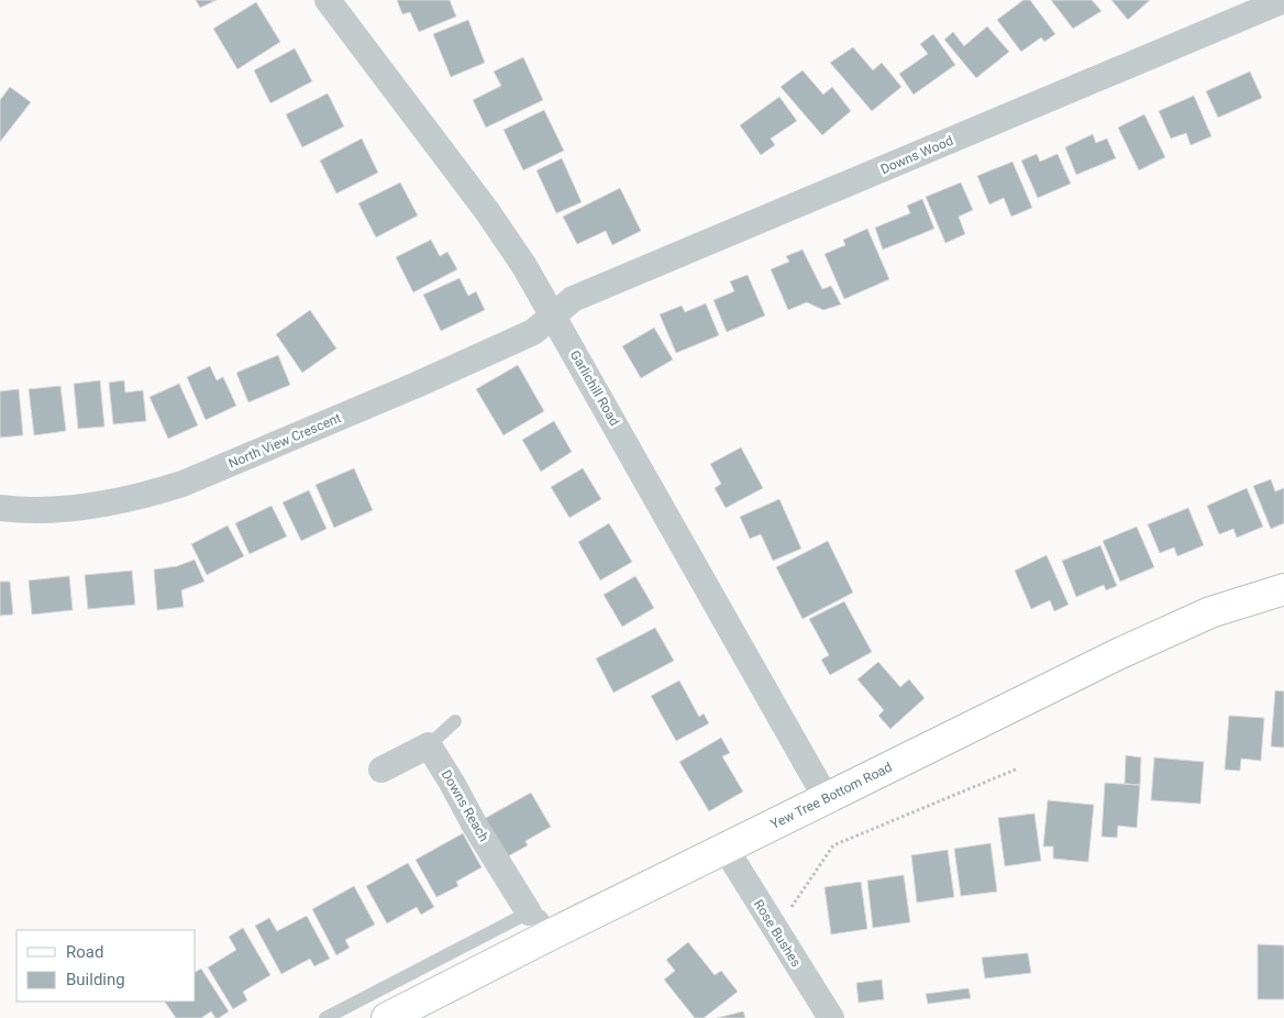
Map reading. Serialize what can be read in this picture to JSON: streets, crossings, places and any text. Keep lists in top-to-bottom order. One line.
{"streets":{"main road":["Yew Tree Bottom Road"],"street":["Downs Wood","Garlichill Road","North View Crescent","Downs Reach","Rose Bushes"]},"crossings":[["Downs Wood","Garlichill Road"],["Downs Wood","North View Crescent"],["Garlichill Road","North View Crescent"],["Garlichill Road","Yew Tree Bottom Road"],["Yew Tree Bottom Road","Rose Bushes"]],"legend":["Road","Building"]}
